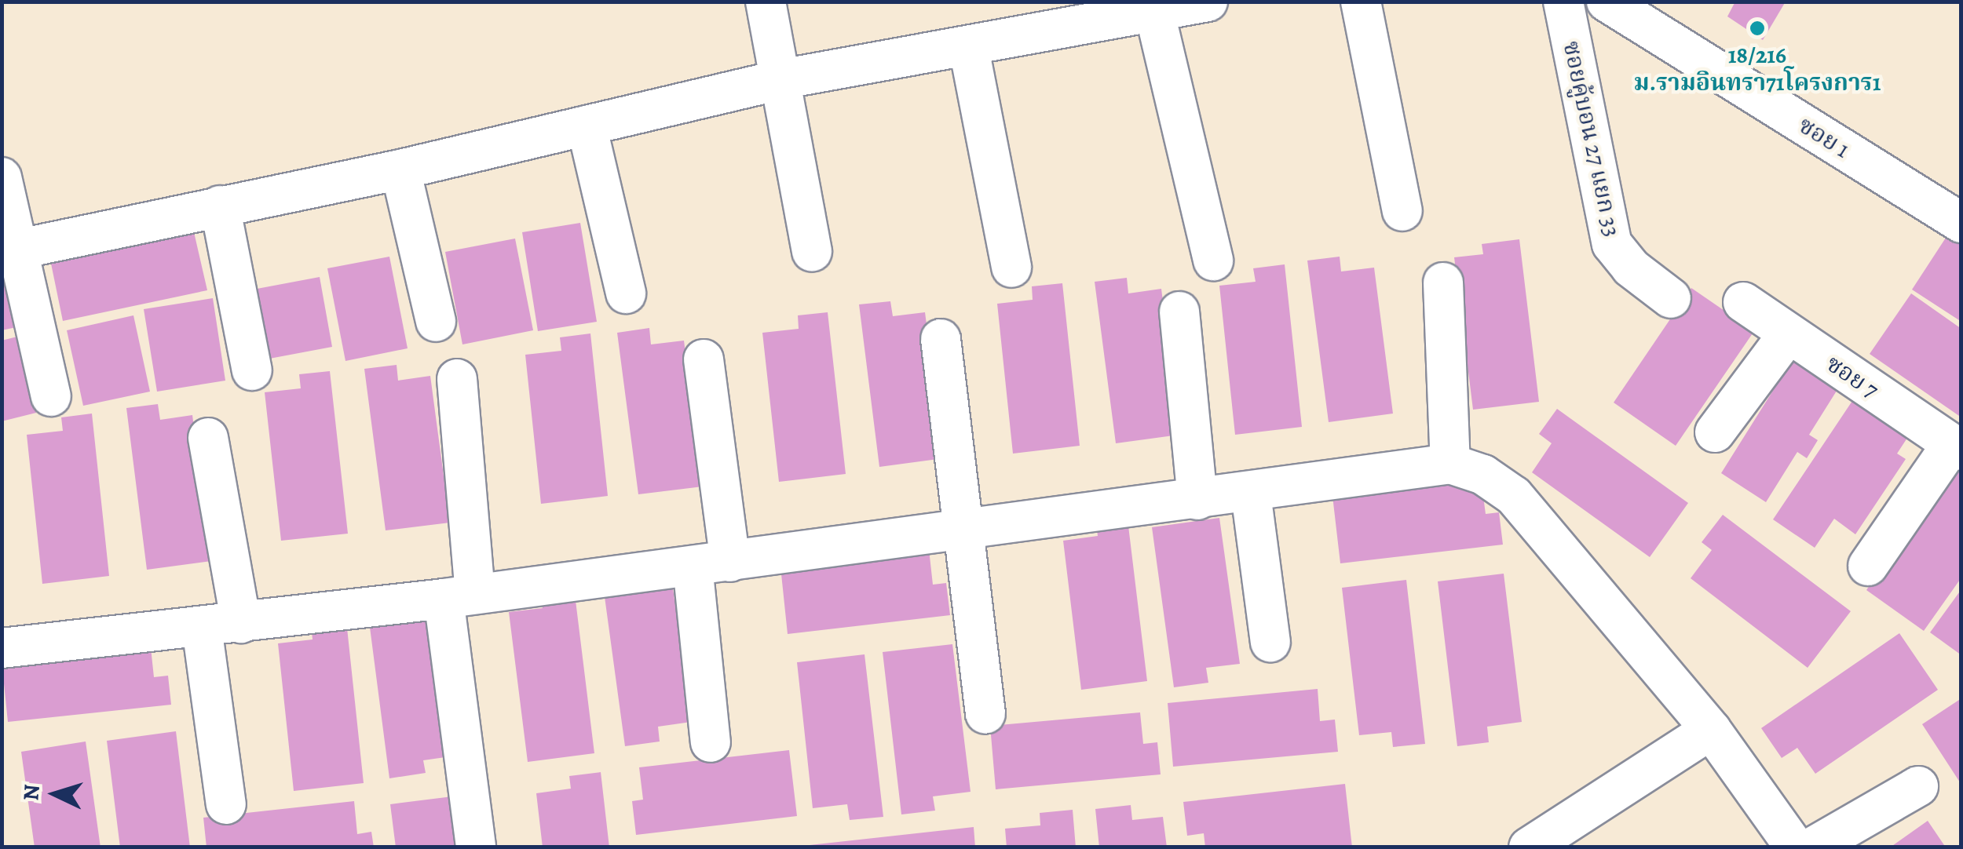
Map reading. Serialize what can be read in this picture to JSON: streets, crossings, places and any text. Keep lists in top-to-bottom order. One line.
{"streets":{"street":["ซอย 1","ซอยคู้บอน 27 แยก 33","ซอย 7"]},"places":["18/216 ม.รามอินทรา71โครงการ1"],"north":"left"}
